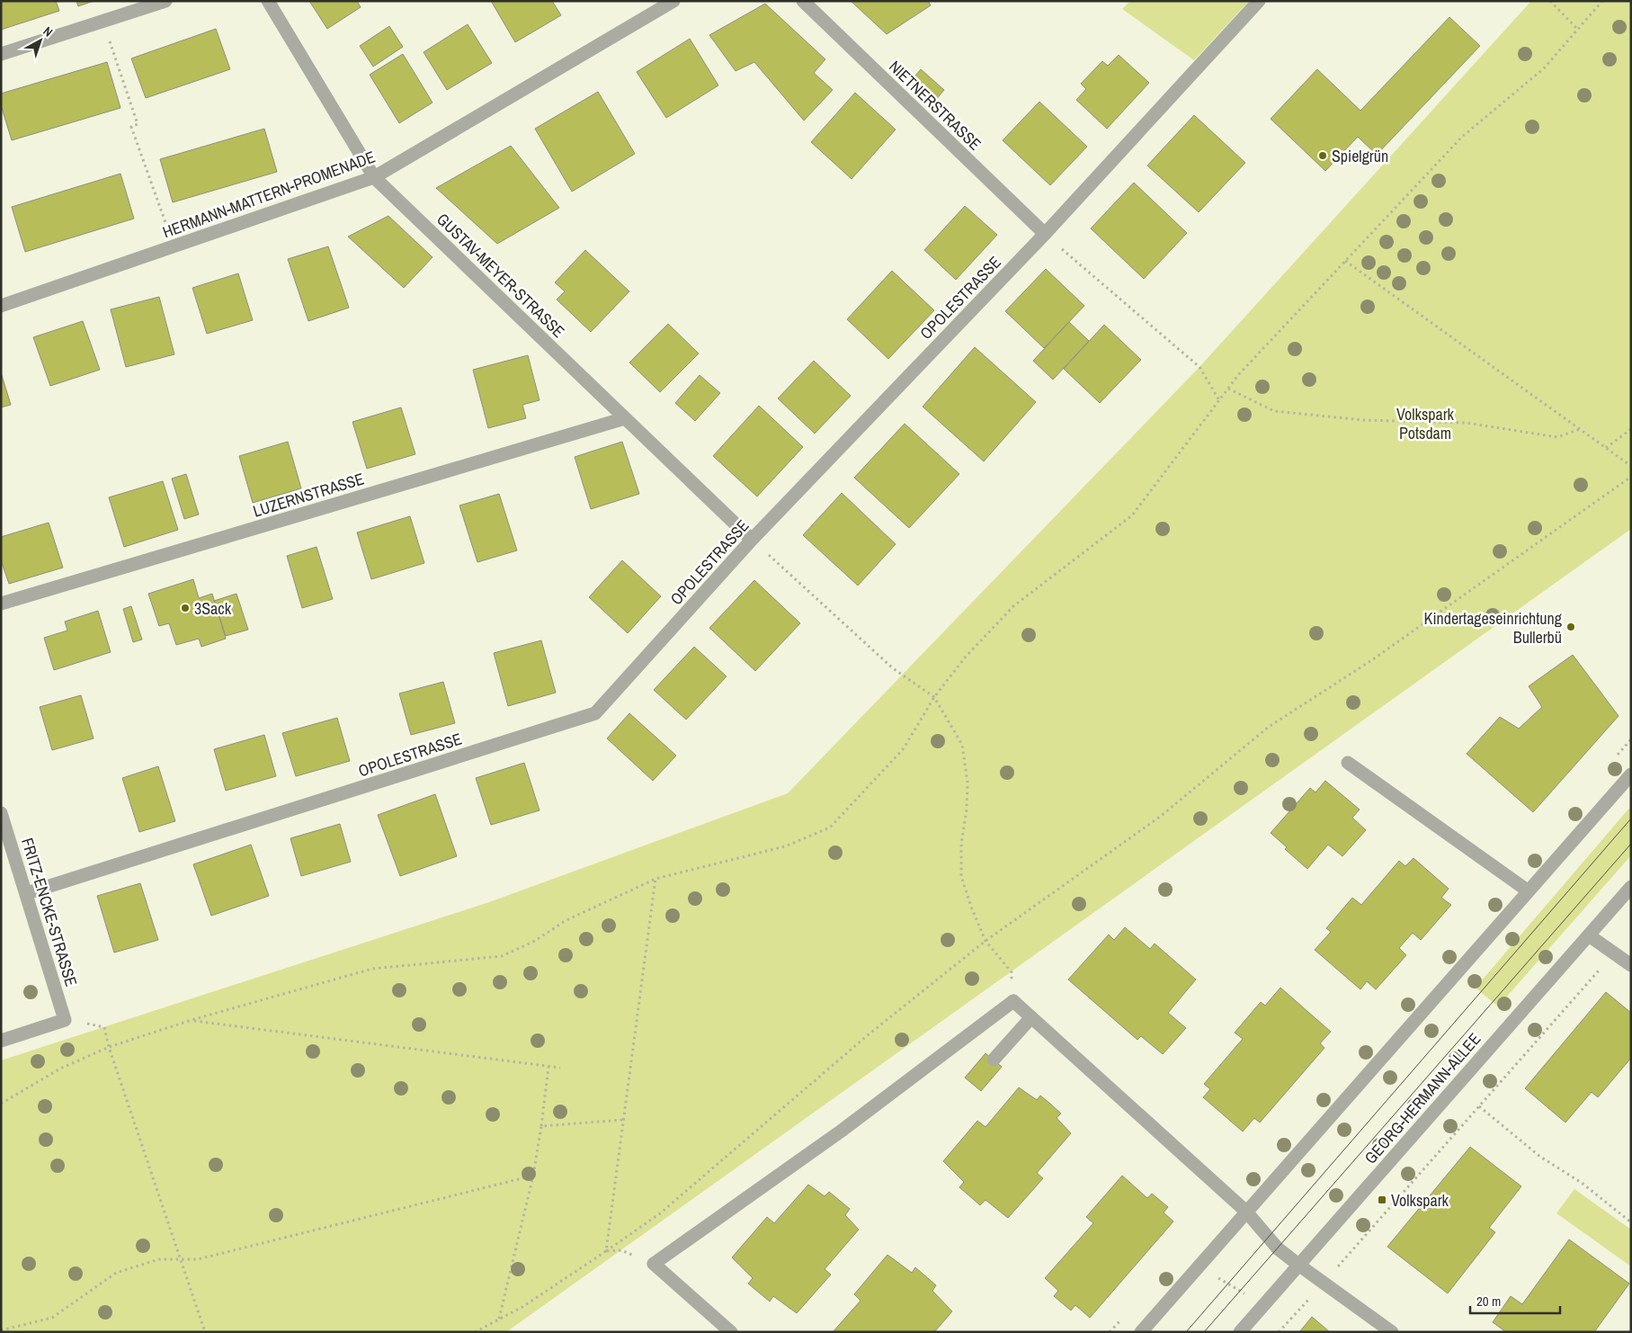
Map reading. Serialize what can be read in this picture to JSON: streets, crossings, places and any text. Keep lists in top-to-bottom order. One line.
{"streets":{"street":["NIETNERSTRASSE","HERMANN-MATTERN-PROMENADE","GUSTAV-MEYER-STRASSE","OPOLESTRASSE","LUZERNSTRASSE","FRITZ-ENCKE-STRASSE","GEORG-HERMANN-ALLEE"]},"crossings":[["NIETNERSTRASSE","OPOLESTRASSE"],["HERMANN-MATTERN-PROMENADE","GUSTAV-MEYER-STRASSE"],["GUSTAV-MEYER-STRASSE","OPOLESTRASSE"],["GUSTAV-MEYER-STRASSE","LUZERNSTRASSE"],["OPOLESTRASSE","FRITZ-ENCKE-STRASSE"]],"parks":["Volkspark Potsdam"],"places":{"other":["Spielgrün","3Sack","Kindertageseinrichtung Bullerbü"],"transit":["Volkspark"]},"scale_bar":"20 m","north":"top right"}
